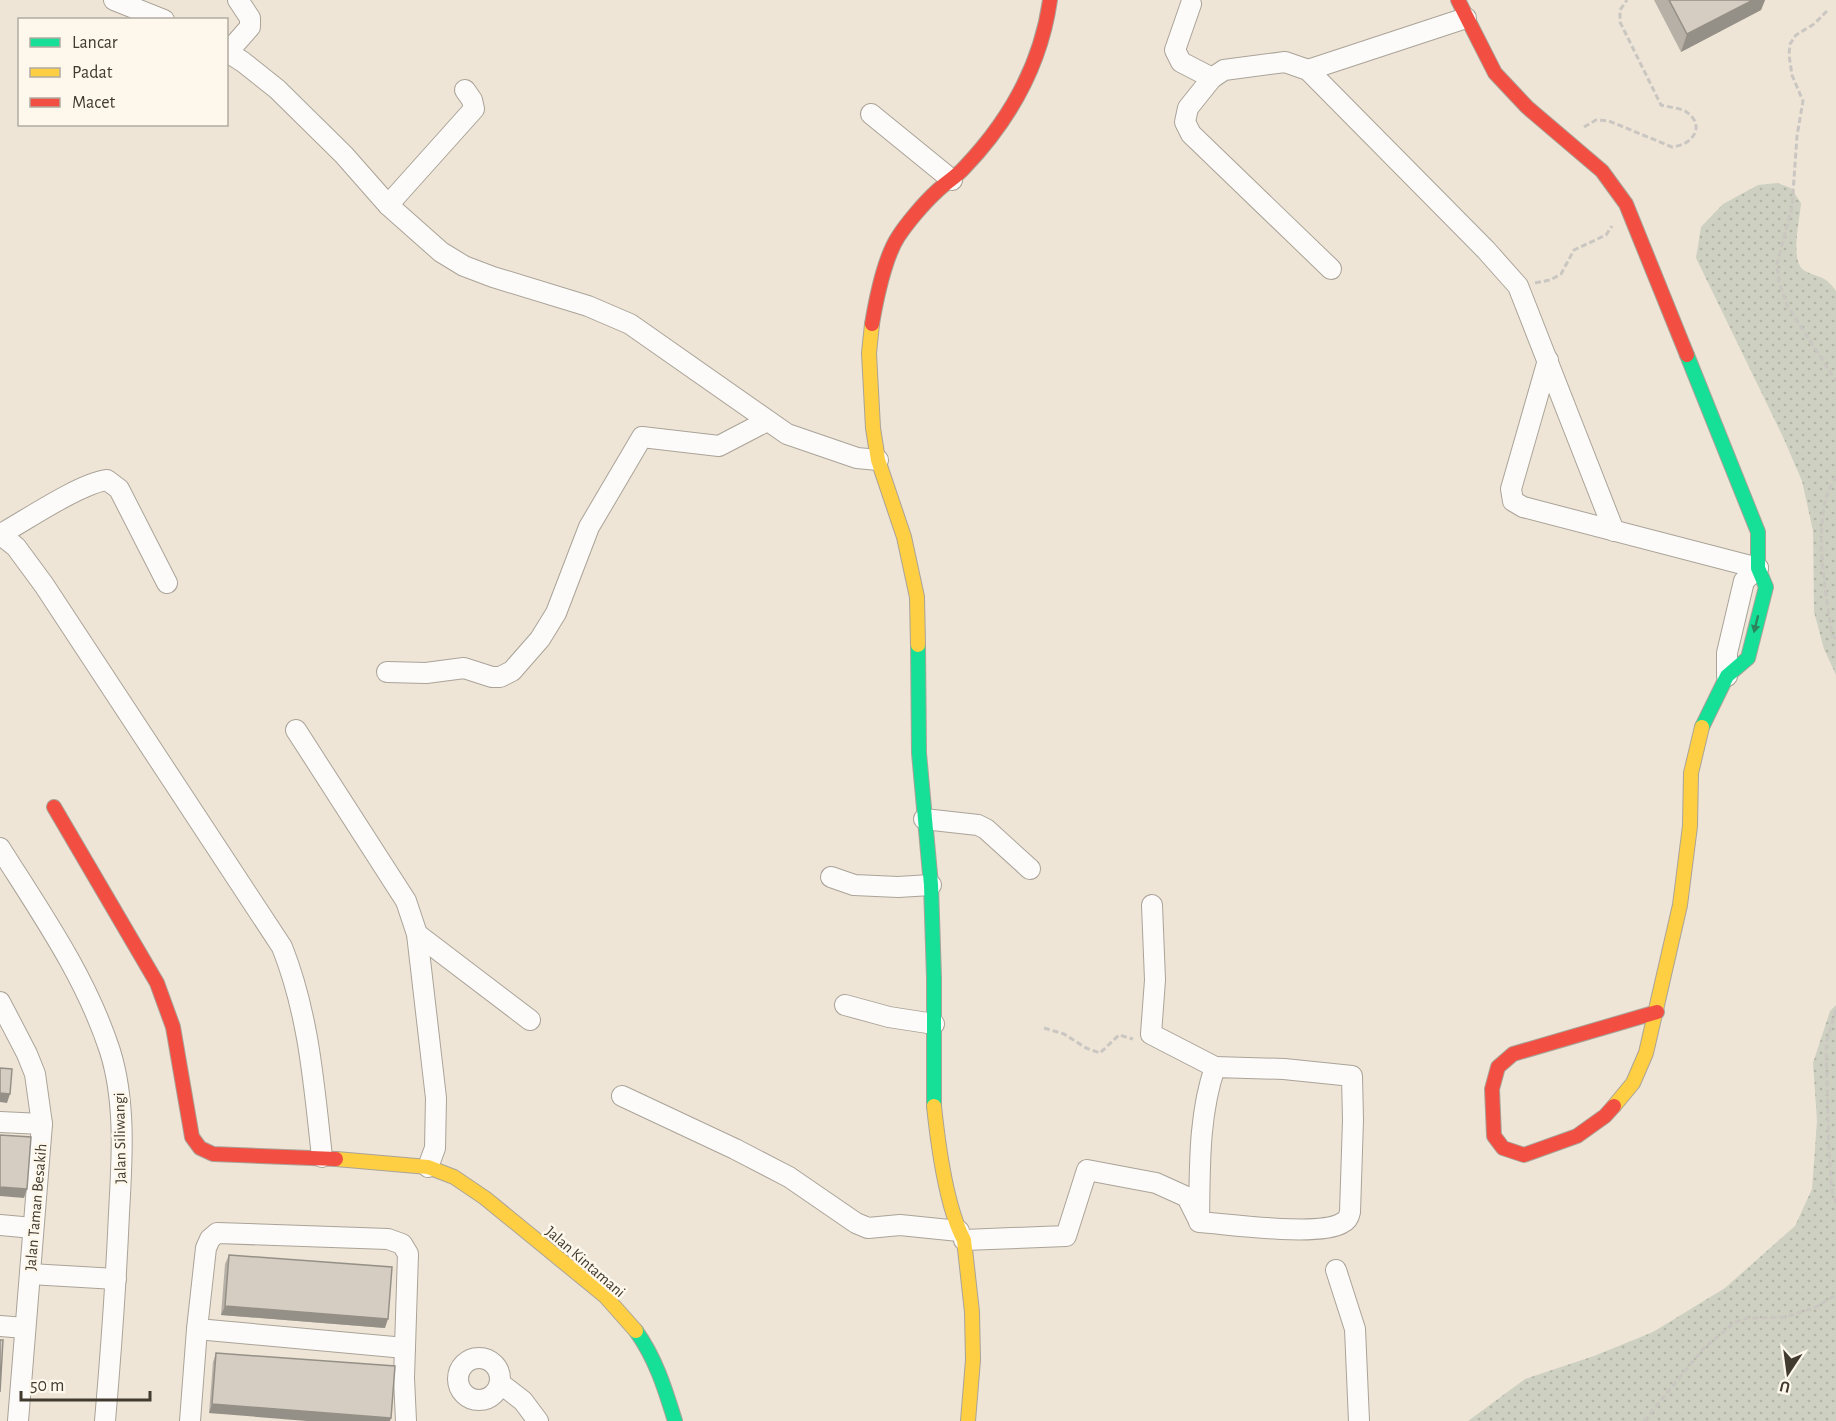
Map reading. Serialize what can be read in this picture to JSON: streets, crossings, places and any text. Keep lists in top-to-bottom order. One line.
{"streets":{"street":["Jalan Siliwangi","Jalan Taman Besakih","Jalan Kintamani"]},"legend":["Lancar","Padat","Macet"],"scale_bar":"50 m","north":"bottom"}
